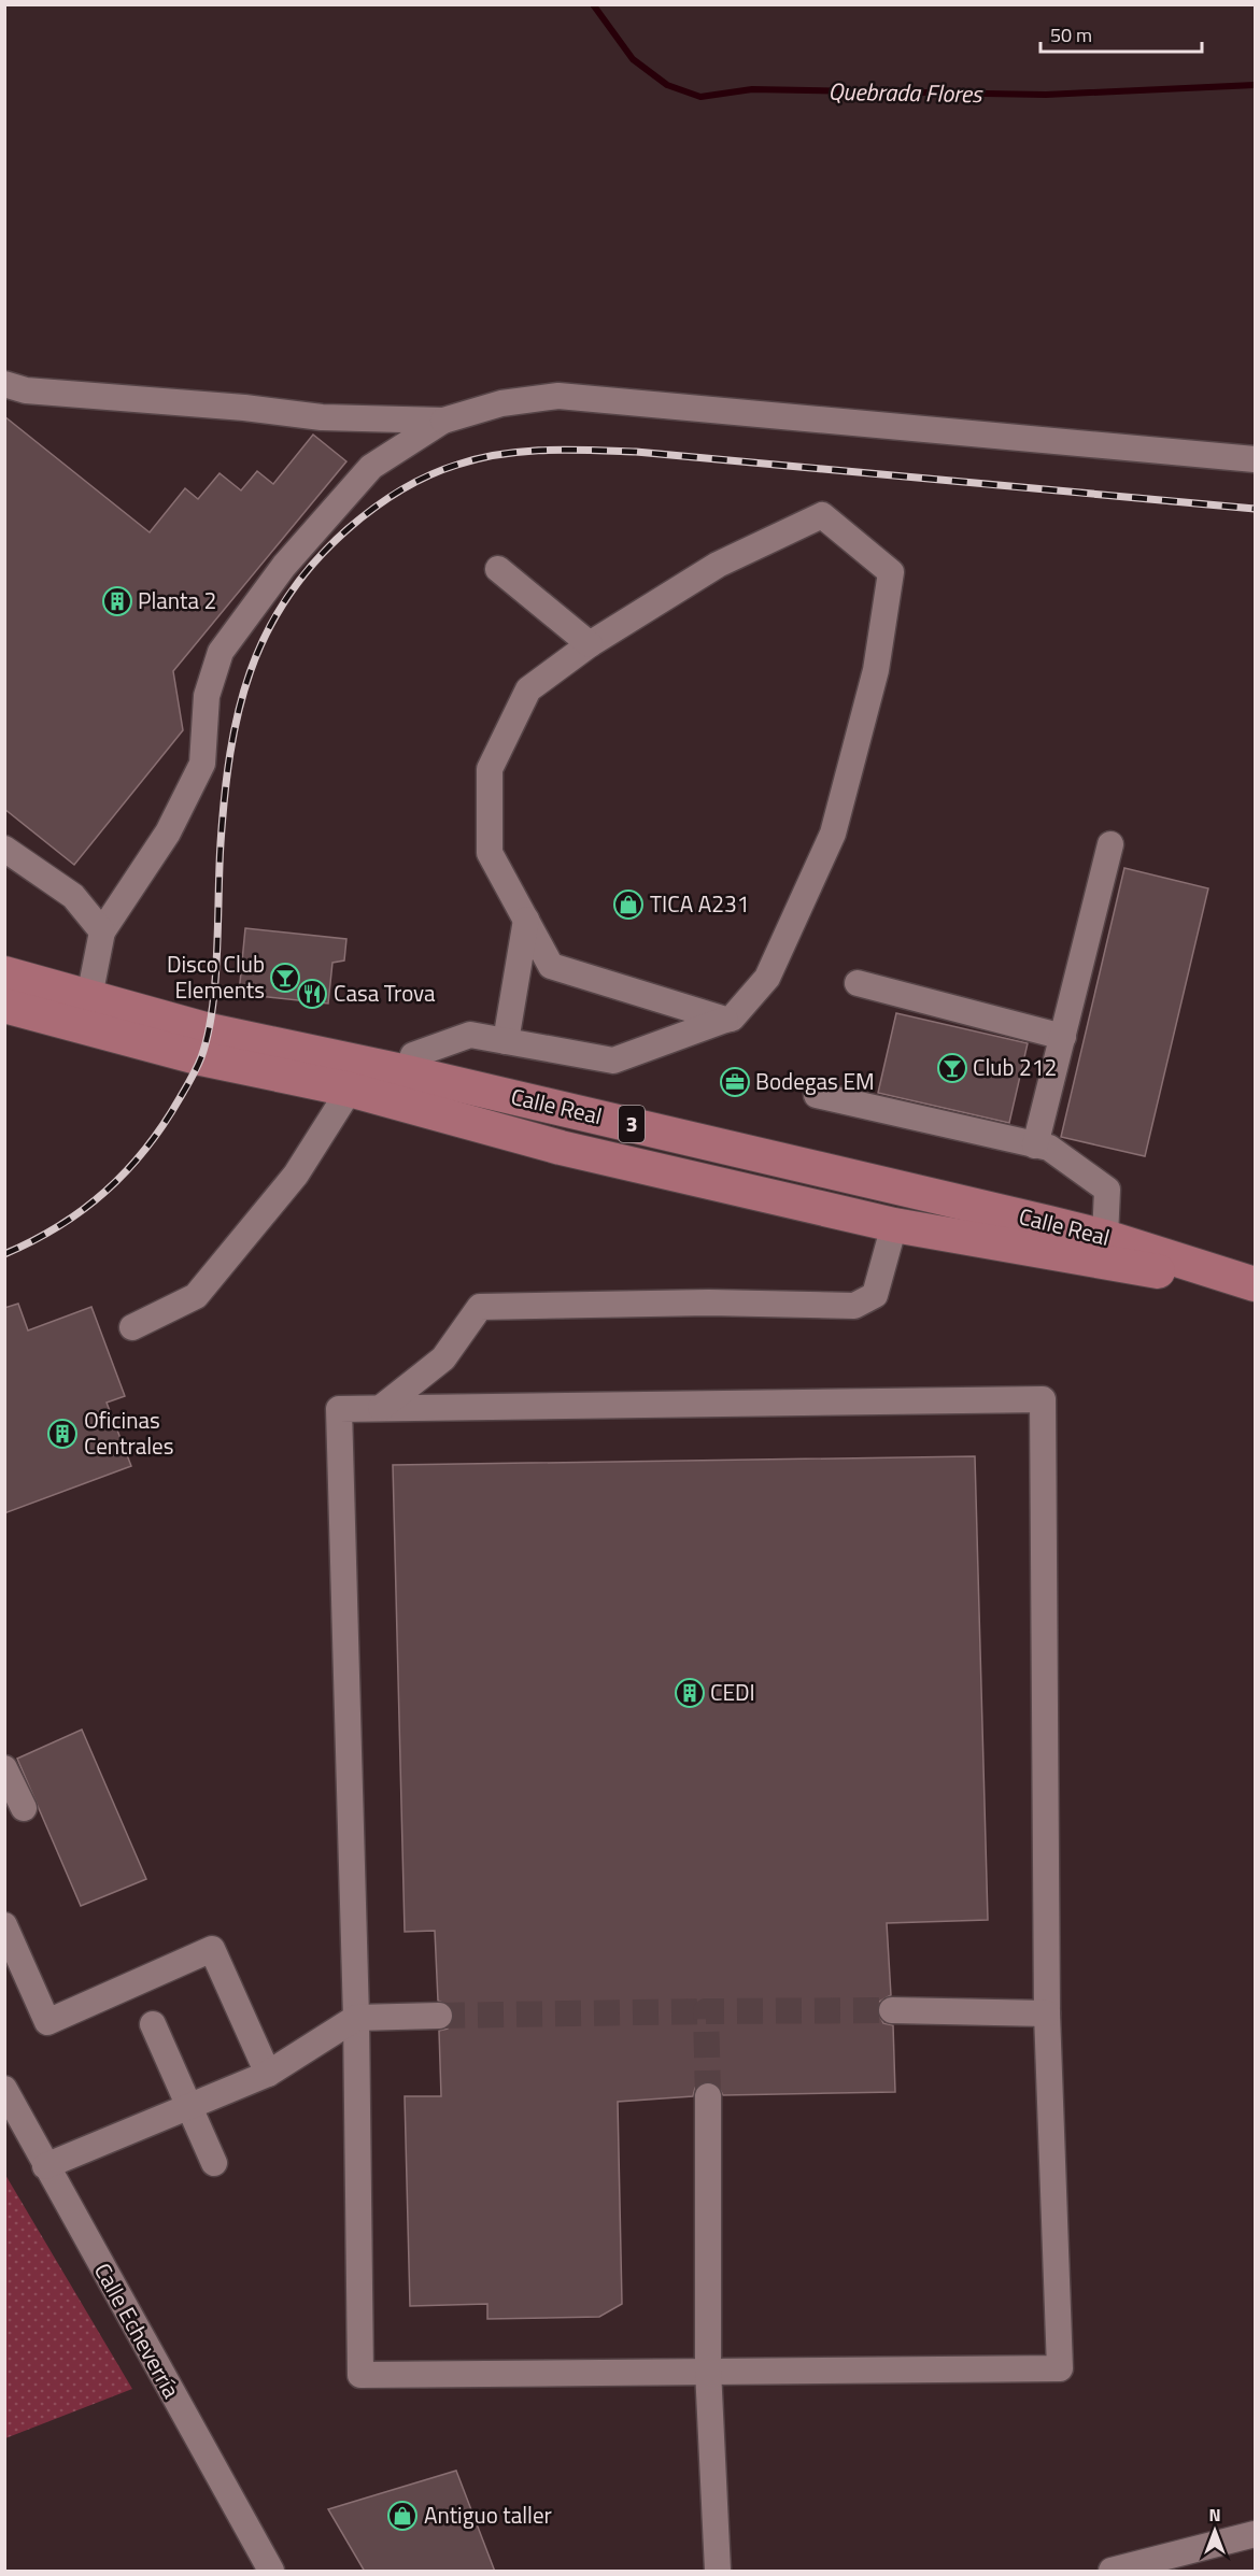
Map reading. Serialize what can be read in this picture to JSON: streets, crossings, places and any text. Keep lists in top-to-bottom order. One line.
{"streets":{"main road":["Calle Real","3"],"street":["Calle Echeverría"]},"water":["Quebrada Flores"],"places":{"building":["Planta 2","Oficinas Centrales","CEDI"],"shop":["TICA A231","Antiguo taller"],"bar":["Disco Club Elements","Club 212"],"restaurant":["Casa Trova"],"office":["Bodegas EM"]},"scale_bar":"50 m","north":"top"}
